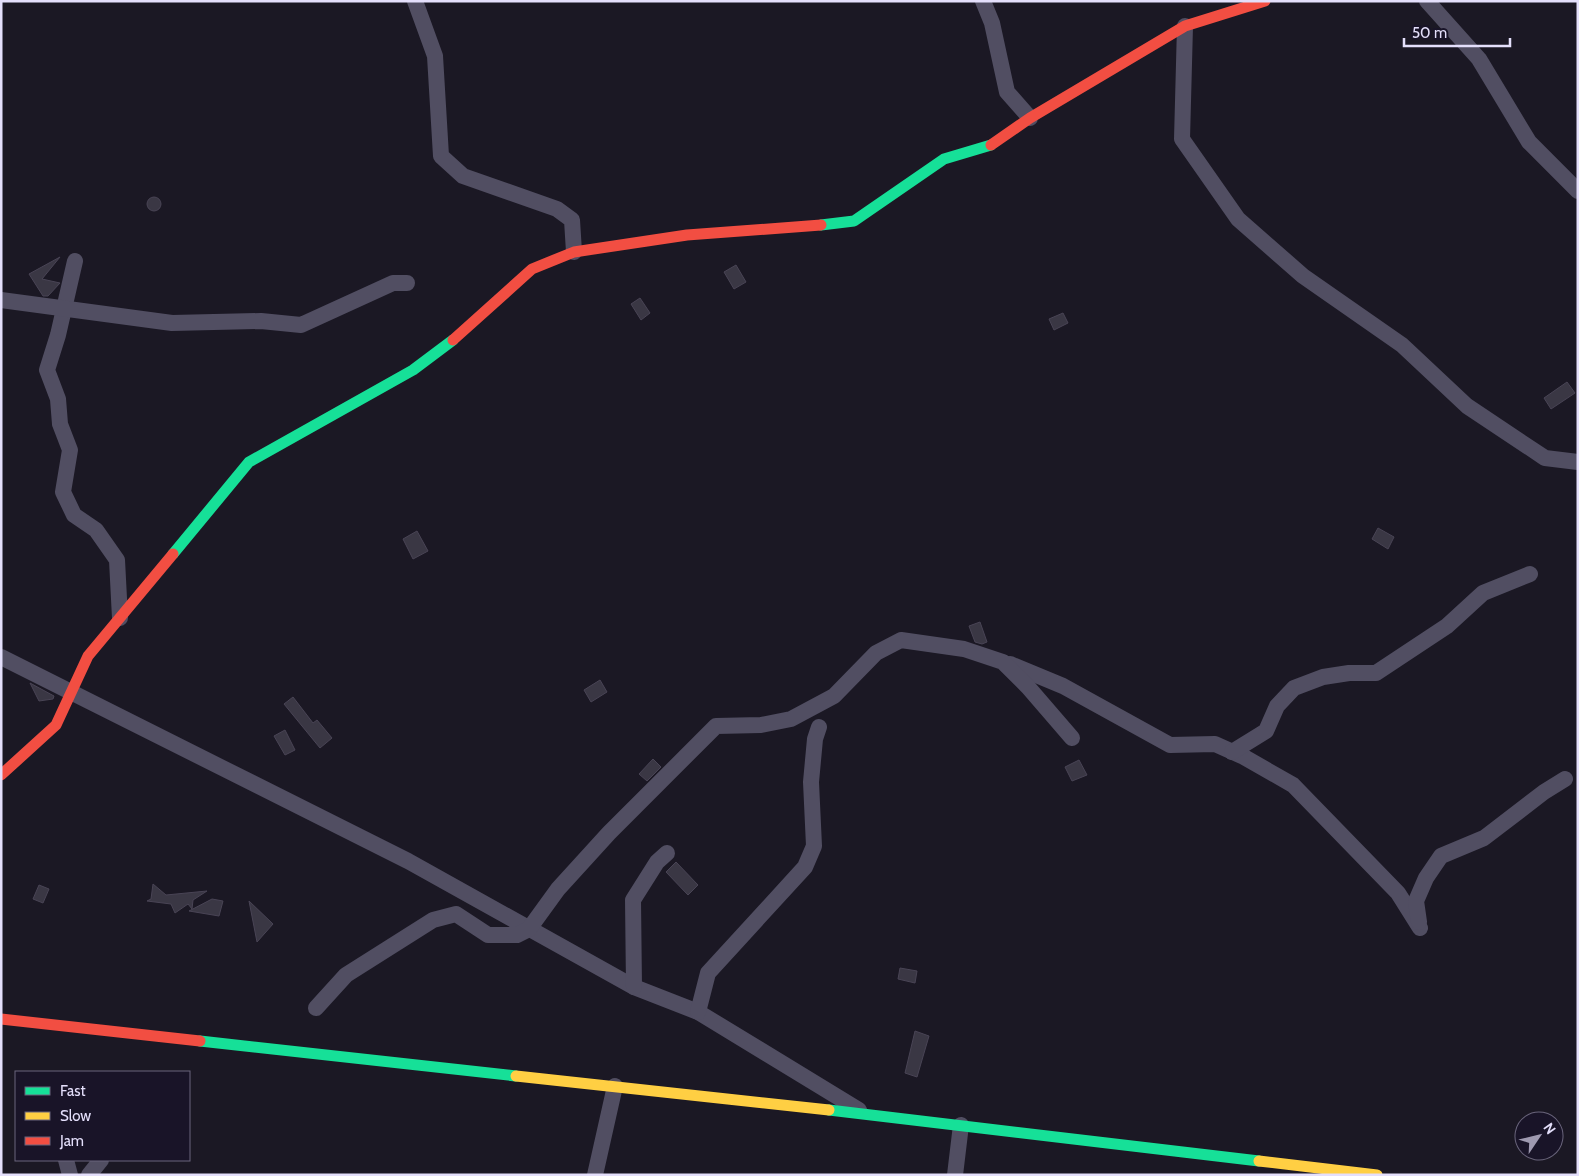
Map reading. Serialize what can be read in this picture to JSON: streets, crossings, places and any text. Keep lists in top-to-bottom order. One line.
{"legend":["Fast","Slow","Jam"],"scale_bar":"50 m","north":"top right"}
